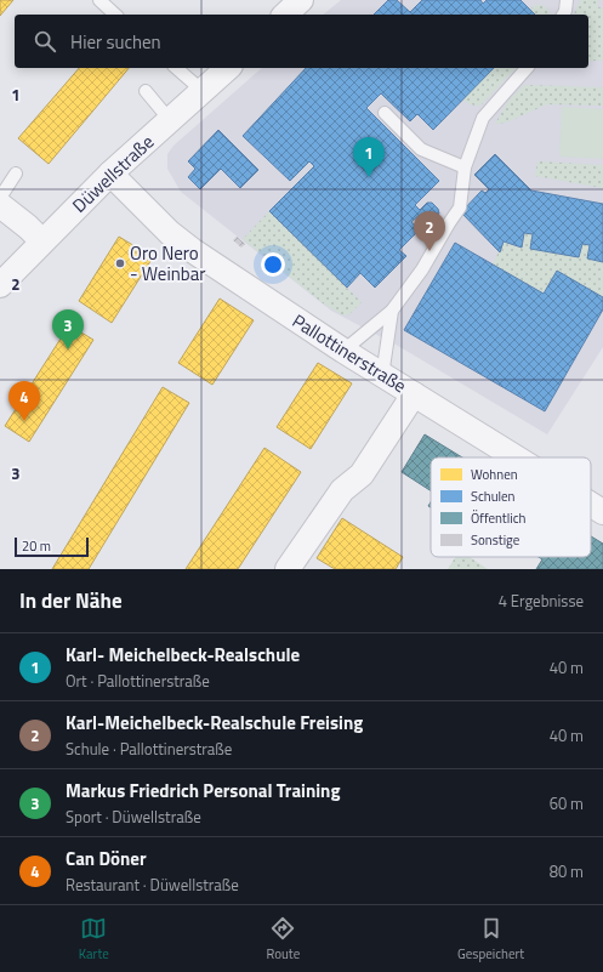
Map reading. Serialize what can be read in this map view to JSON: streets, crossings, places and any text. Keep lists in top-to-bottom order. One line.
{"streets":{"street":["Düwellstraße","Pallottinerstraße"]},"crossings":[["Düwellstraße","Pallottinerstraße"]],"places":["Oro Nero - Weinbar"],"legend":["Wohnen","Schulen","Öffentlich","Sonstige"],"scale_bar":"20 m","page":{"search":"Hier suchen","pins":["1","2","3","4"],"scale":"20 m","heading":["In der Nähe","4 Ergebnisse"],"list":[{"mark":"1","name":"Karl- Meichelbeck-Realschule","note":"Ort · Pallottinerstraße","value":"40 m"},{"mark":"2","name":"Karl-Meichelbeck-Realschule Freising","note":"Schule · Pallottinerstraße","value":"40 m"},{"mark":"3","name":"Markus Friedrich Personal Training","note":"Sport · Düwellstraße","value":"60 m"},{"mark":"4","name":"Can Döner","note":"Restaurant · Düwellstraße","value":"80 m"}],"nav":["Karte","Route","Gespeichert"]},"grid":{"rows":["1","2","3"]}}
